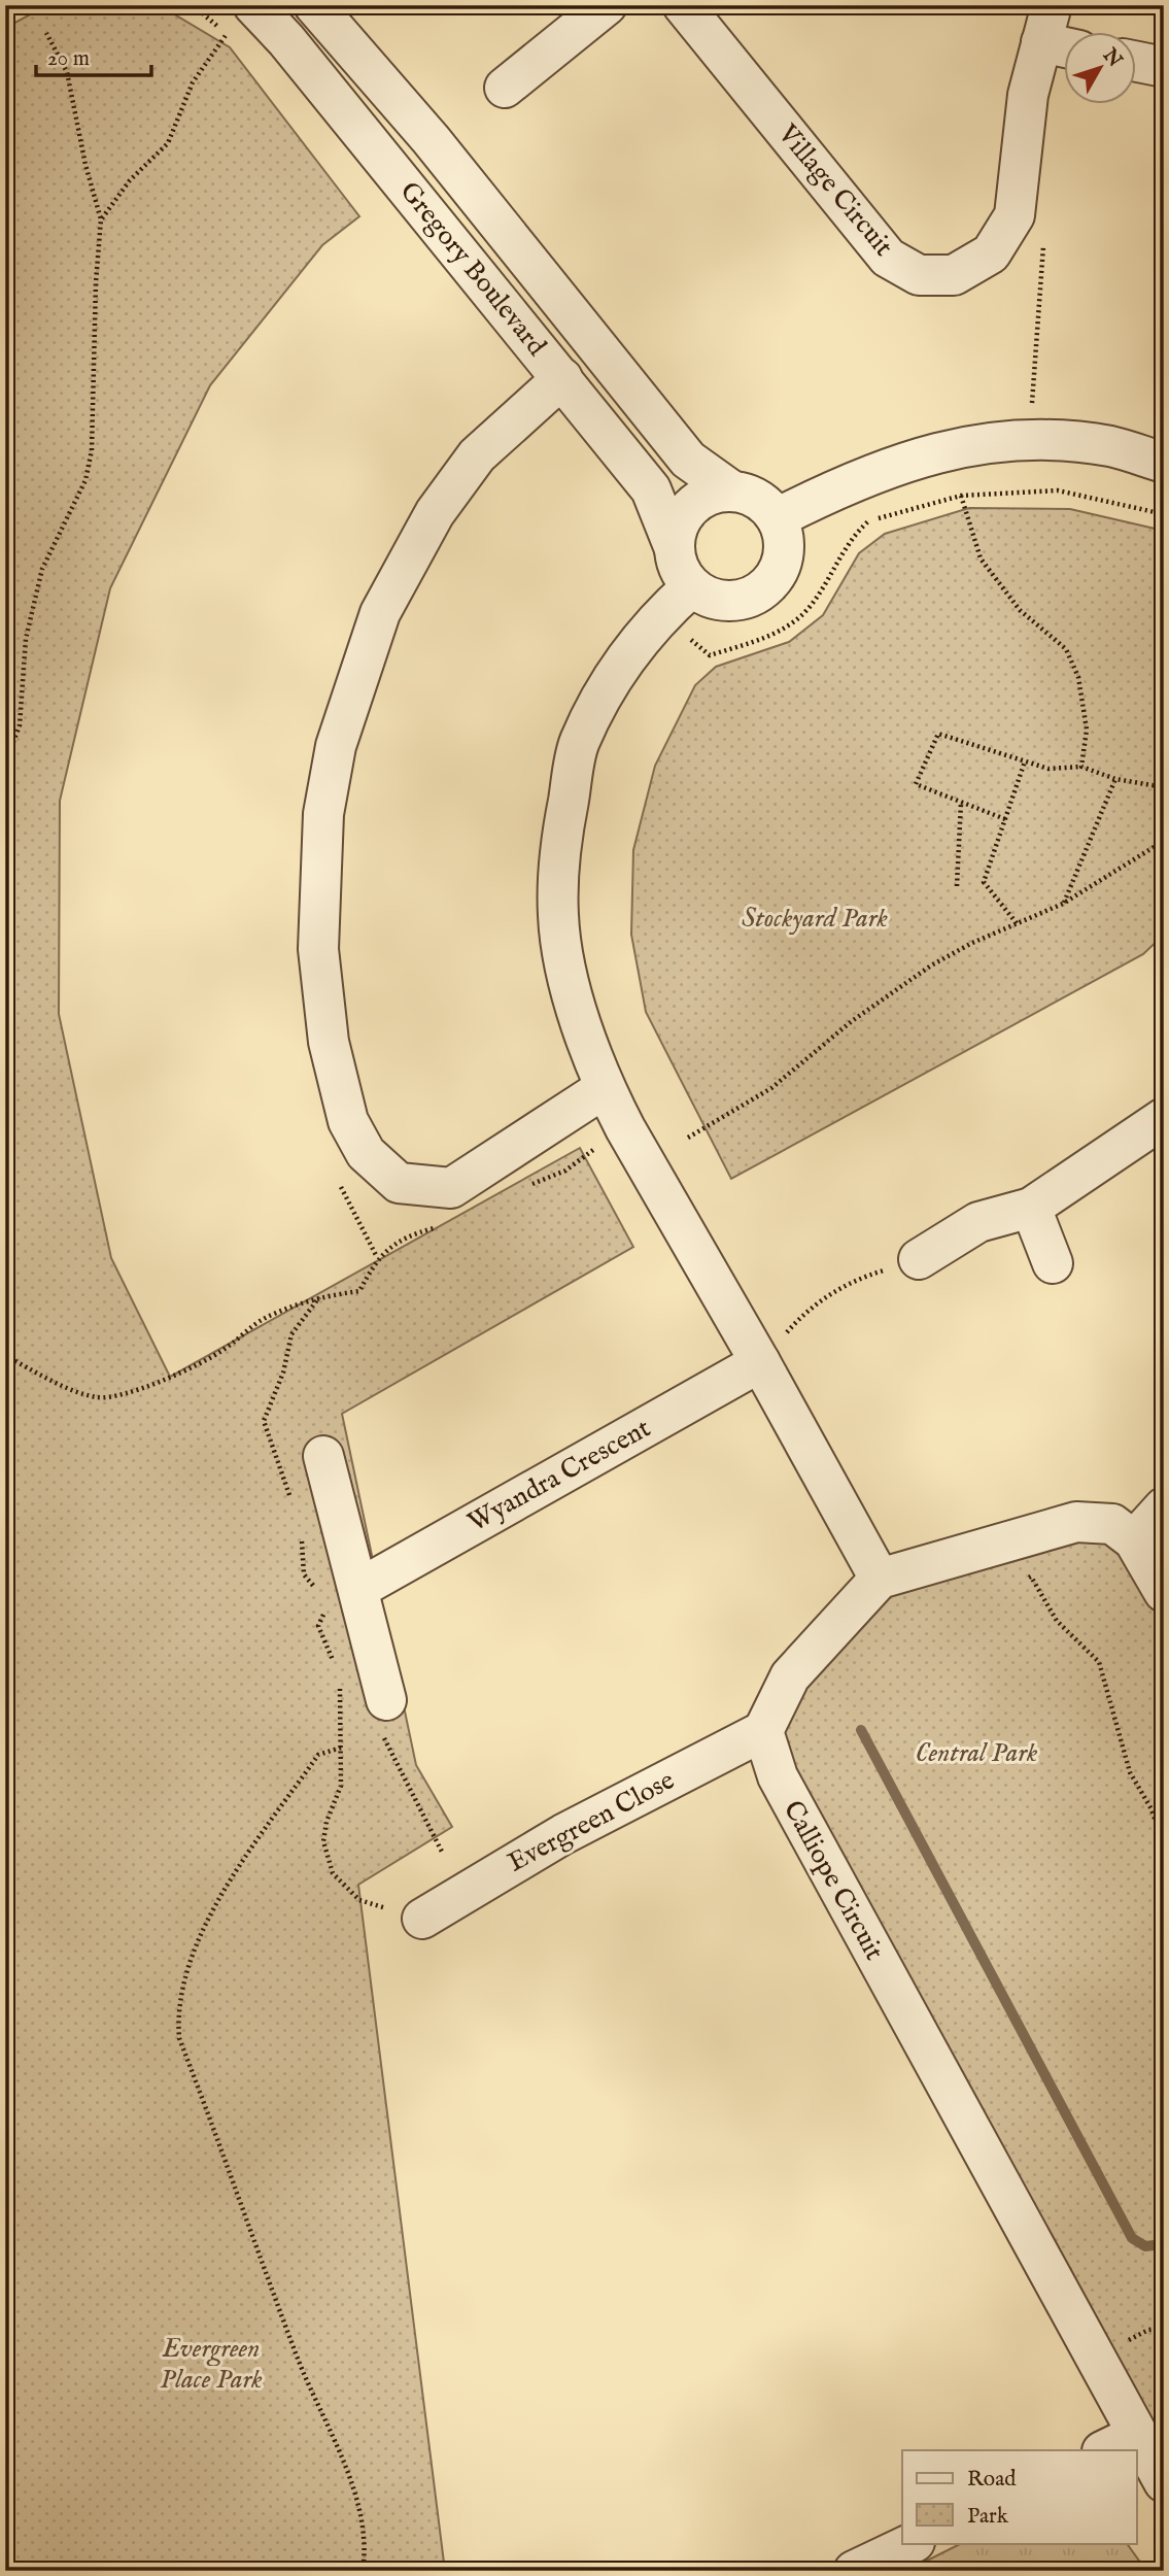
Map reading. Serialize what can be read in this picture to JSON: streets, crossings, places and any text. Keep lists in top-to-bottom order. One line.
{"streets":{"street":["Village Circuit","Gregory Boulevard","Wyandra Crescent","Evergreen Close","Calliope Circuit"]},"crossings":[["Evergreen Close","Calliope Circuit"]],"parks":["Stockyard Park","Central Park","Evergreen Place Park"],"legend":["Road","Park"],"scale_bar":"20 m","north":"top right"}
